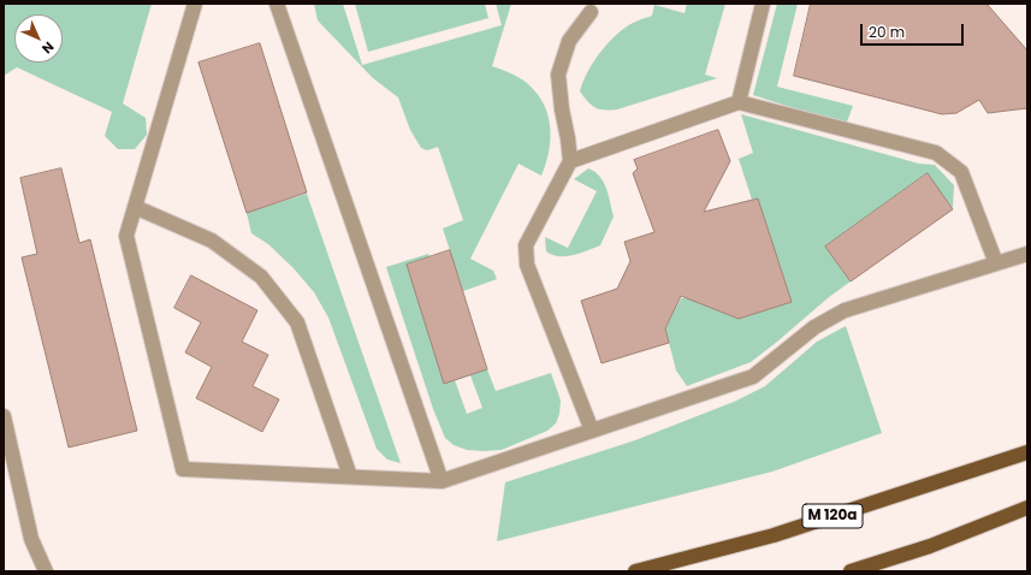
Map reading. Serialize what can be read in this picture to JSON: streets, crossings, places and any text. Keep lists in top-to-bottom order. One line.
{"streets":{"main road":["M 120a"]},"scale_bar":"20 m","north":"bottom right"}
